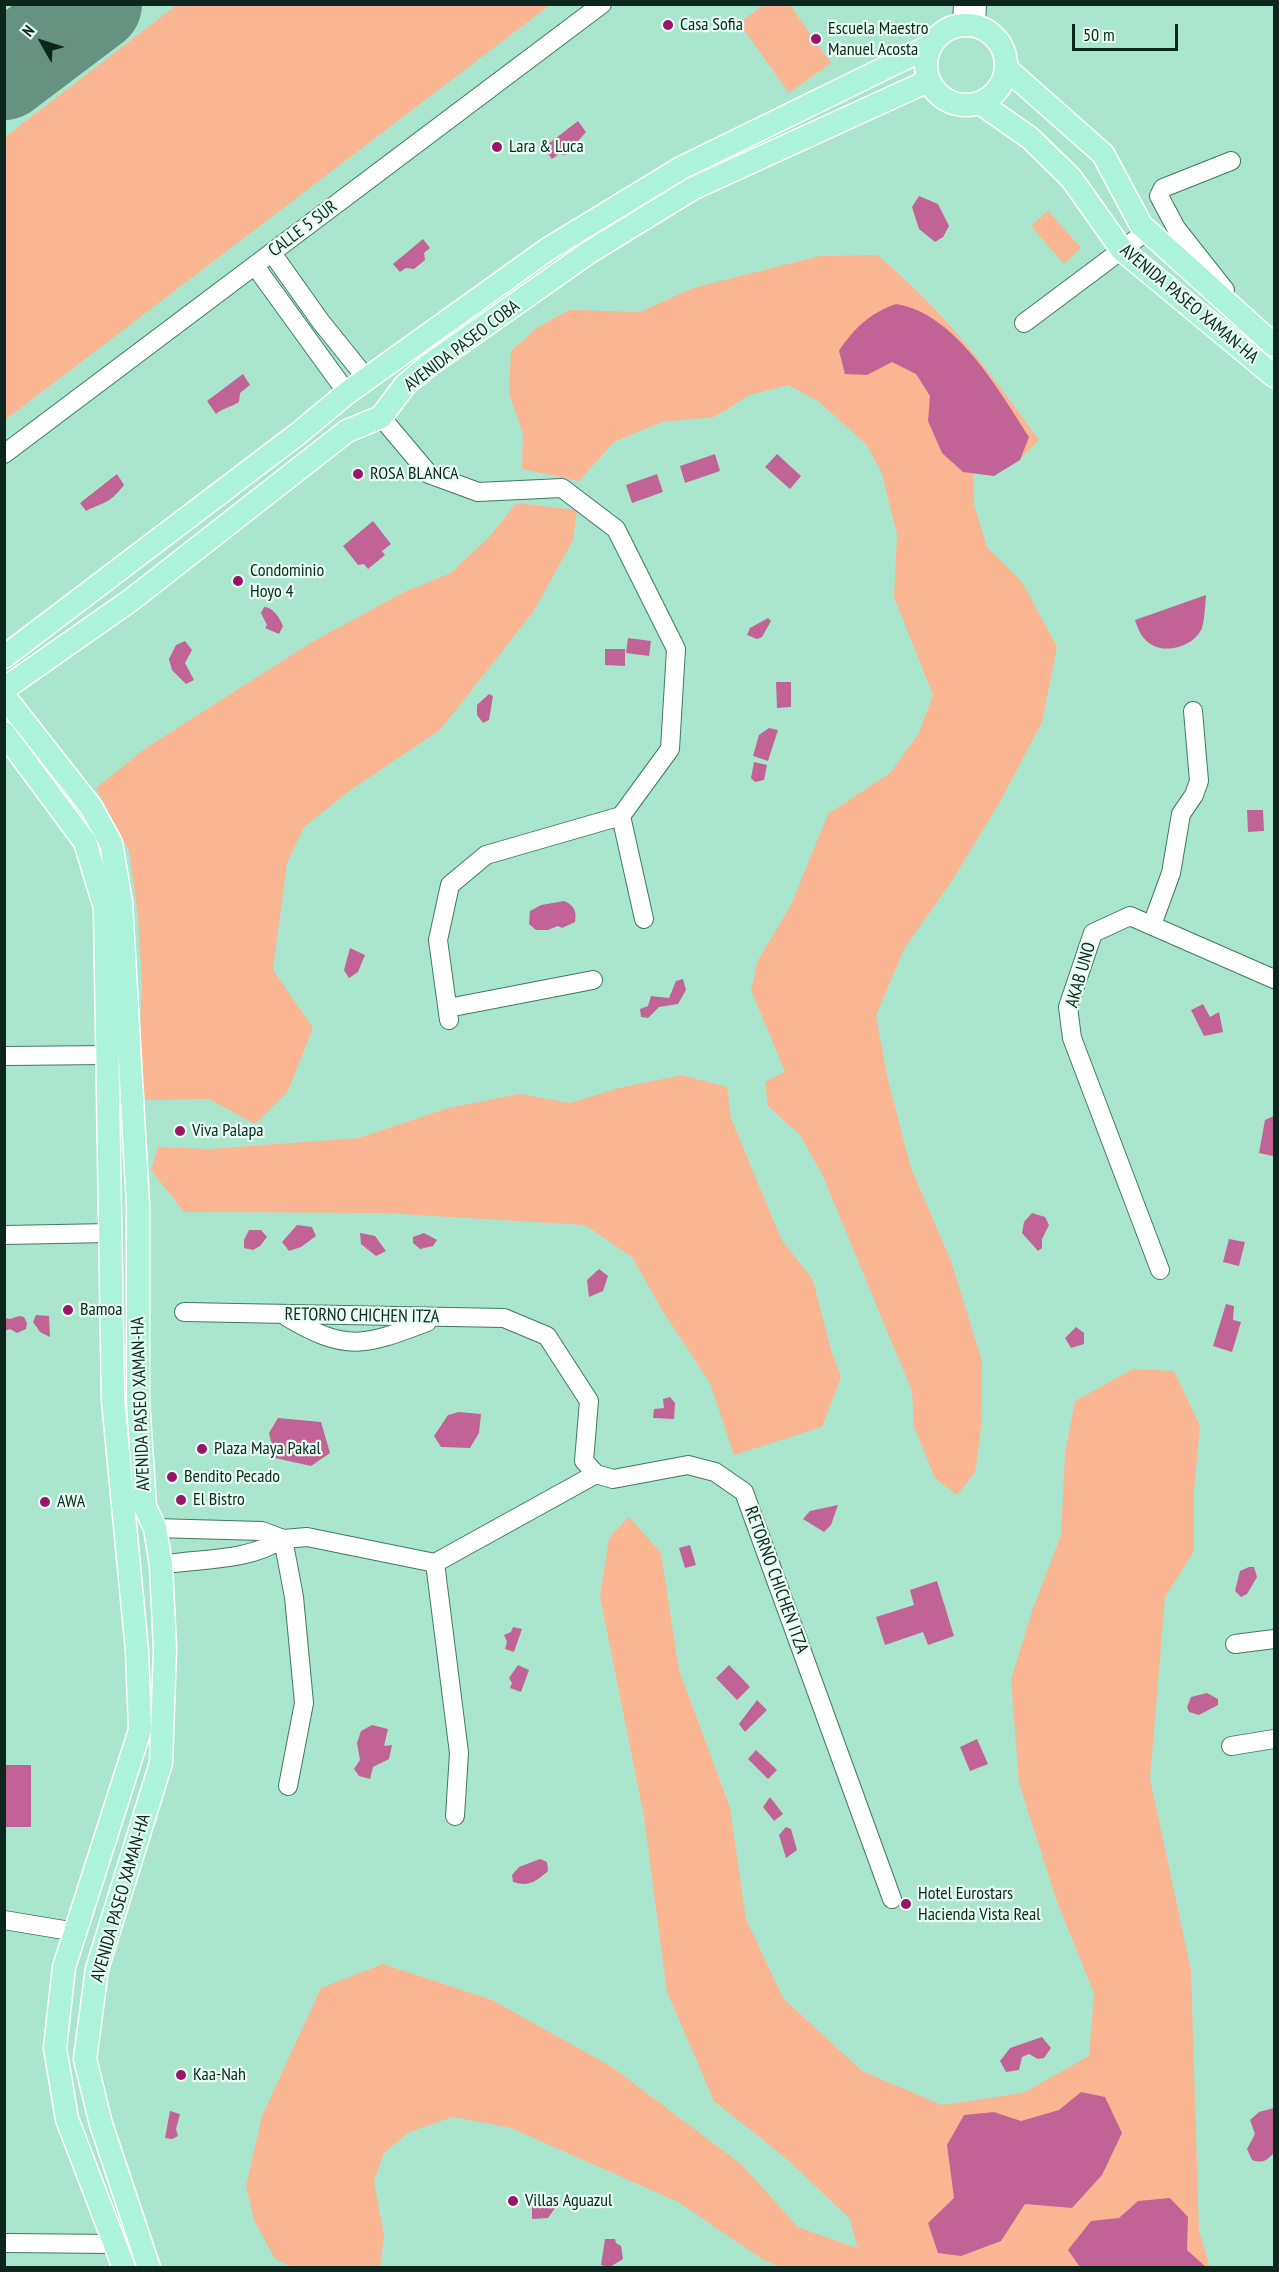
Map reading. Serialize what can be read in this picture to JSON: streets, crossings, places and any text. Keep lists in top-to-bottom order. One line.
{"streets":{"main road":["AVENIDA PASEO XAMAN-HA","AVENIDA PASEO COBA"],"street":["CALLE 5 SUR","AKAB UNO","RETORNO CHICHEN ITZA"]},"crossings":[["AVENIDA PASEO XAMAN-HA","AVENIDA PASEO COBA"]],"places":["Casa Sofia","Escuela Maestro Manuel Acosta","Lara & Luca","ROSA BLANCA","Condominio Hoyo 4","Viva Palapa","Bamoa","Plaza Maya Pakal","Bendito Pecado","El Bistro","AWA","Hotel Eurostars Hacienda Vista Real","Kaa-Nah","Villas Aguazul"],"scale_bar":"50 m","north":"top left"}
